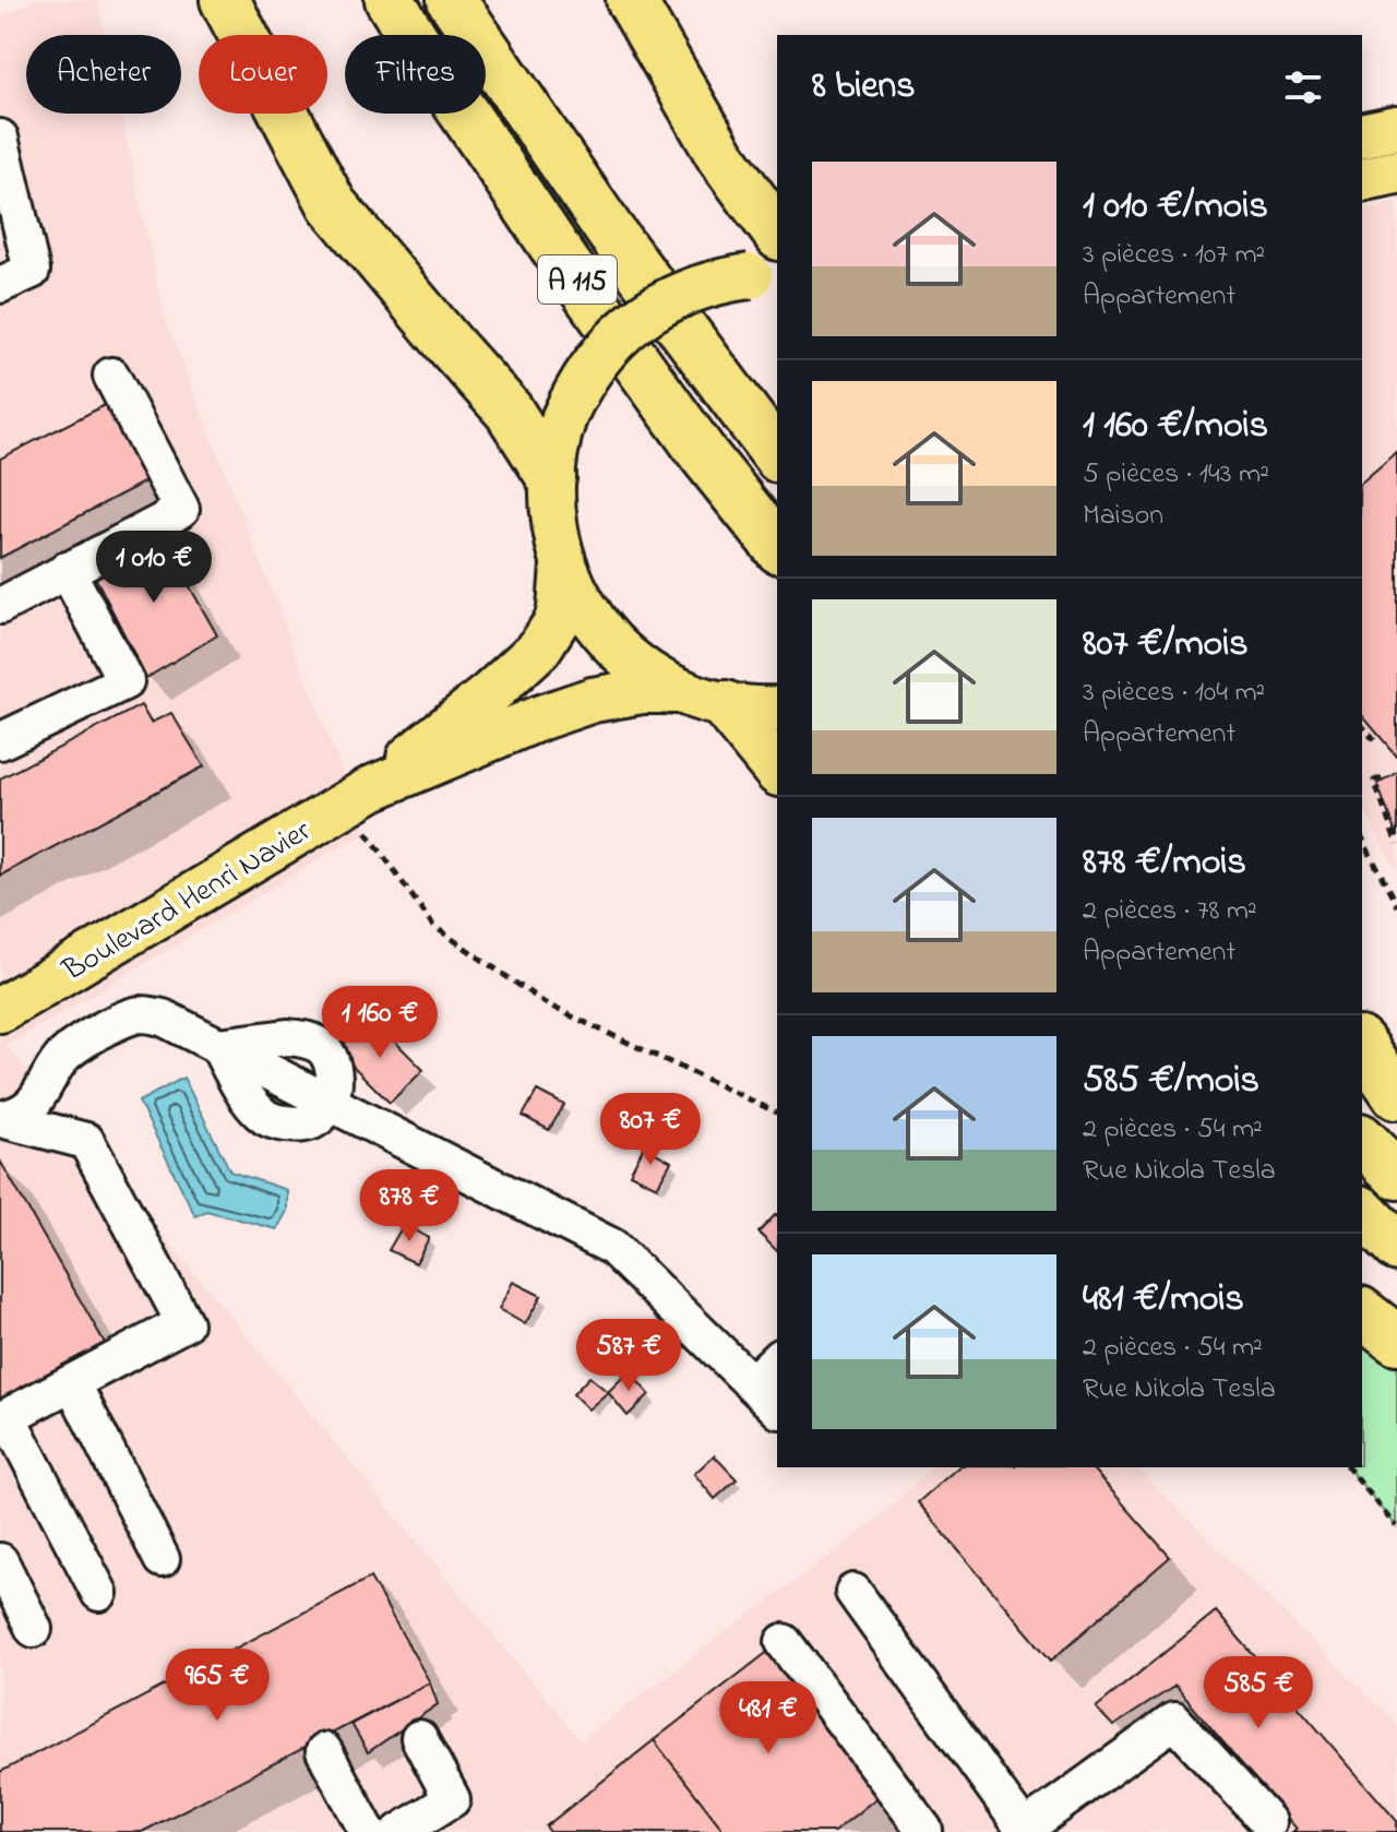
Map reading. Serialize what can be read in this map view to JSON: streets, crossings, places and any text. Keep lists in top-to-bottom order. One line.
{"streets":{"highway":["A 115"],"main road":["Boulevard Henri Navier"]},"page":{"chip":["Acheter","Louer","Filtres"],"heading":"8 biens","list":[{"name":"1 010 €/mois","note":"3 pièces · 107 m² · Appartement"},{"name":"1 160 €/mois","note":"5 pièces · 143 m² · Maison"},{"name":"807 €/mois","note":"3 pièces · 104 m² · Appartement"},{"name":"878 €/mois","note":"2 pièces · 78 m² · Appartement"},{"name":"585 €/mois","note":"2 pièces · 54 m² · Rue Nikola Tesla"},{"name":"481 €/mois","note":"2 pièces · 54 m² · Rue Nikola Tesla"}],"price":["1 010 €","1 160 €","807 €","878 €","587 €","965 €","585 €","481 €"]}}
